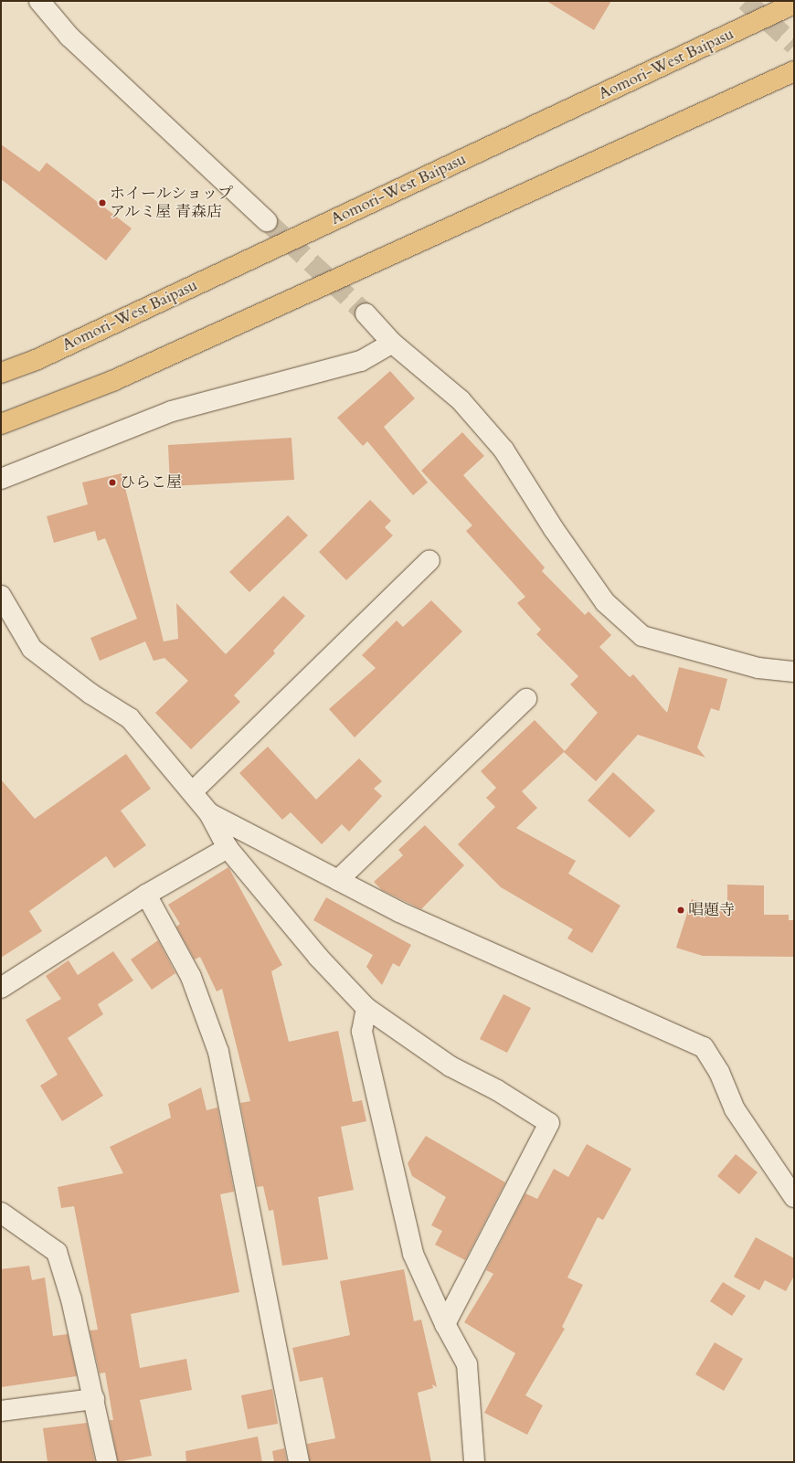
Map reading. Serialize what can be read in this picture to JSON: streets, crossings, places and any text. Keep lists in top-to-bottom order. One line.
{"streets":{"highway":["Aomori-West Baipasu"]},"places":["ホイールショップ アルミ屋 青森店","ひらこ屋","唱題寺"]}
